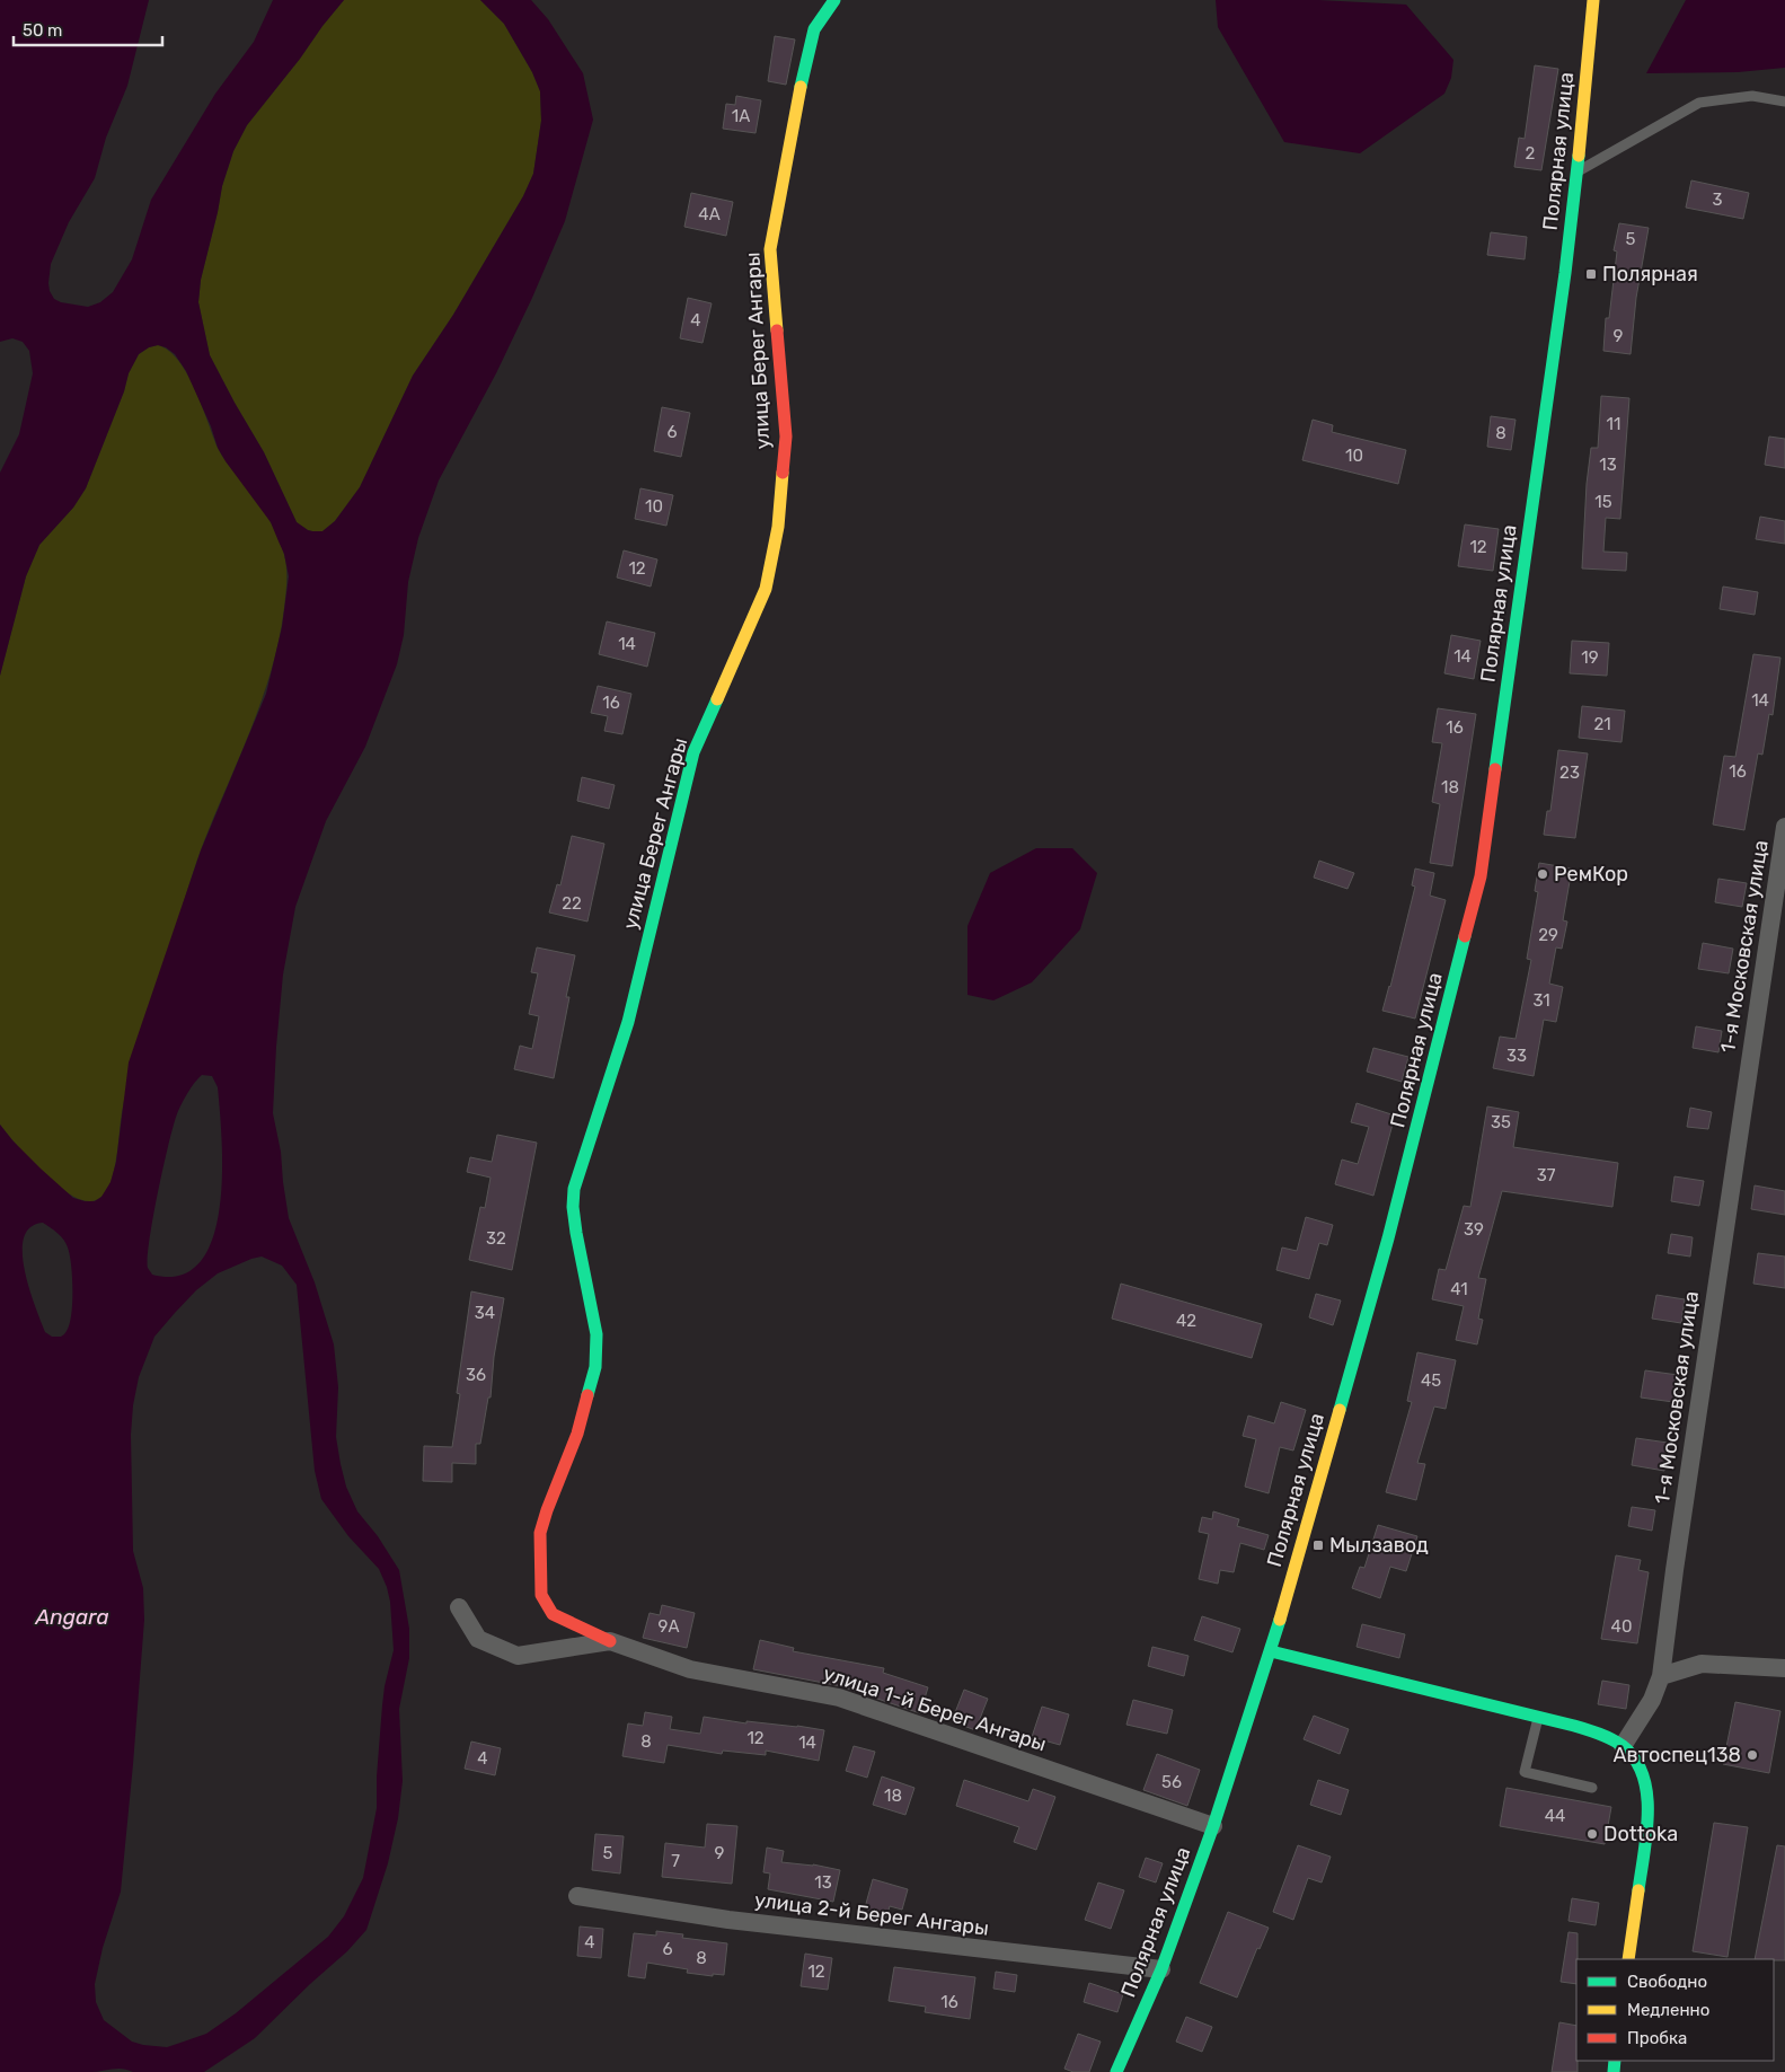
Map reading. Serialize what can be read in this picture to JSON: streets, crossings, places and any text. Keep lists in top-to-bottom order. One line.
{"streets":{"main road":["Полярная улица","улица Берег Ангары"],"street":["1-я Московская улица","улица 1-й Берег Ангары","улица 2-й Берег Ангары"]},"crossings":[["Полярная улица","улица 1-й Берег Ангары"],["Полярная улица","улица 2-й Берег Ангары"],["улица Берег Ангары","улица 1-й Берег Ангары"]],"water":["Angara"],"places":{"transit":["Полярная","Мылзавод"],"other":["РемКор","Автоспец138","Dottoka"]},"house_numbers":["1А","2","3","4А","5","4","9","11","6","8","10","13","15","10","12","12","14","14","19","14","16","21","16","16","23","18","22","29","31","33","35","37","39","32","41","34","42","36","45","9А","40","12","8","14","4","56","18","44","5","9","7","13","4","6","8","12","16"],"legend":["Свободно","Медленно","Пробка"],"scale_bar":"50 m"}
